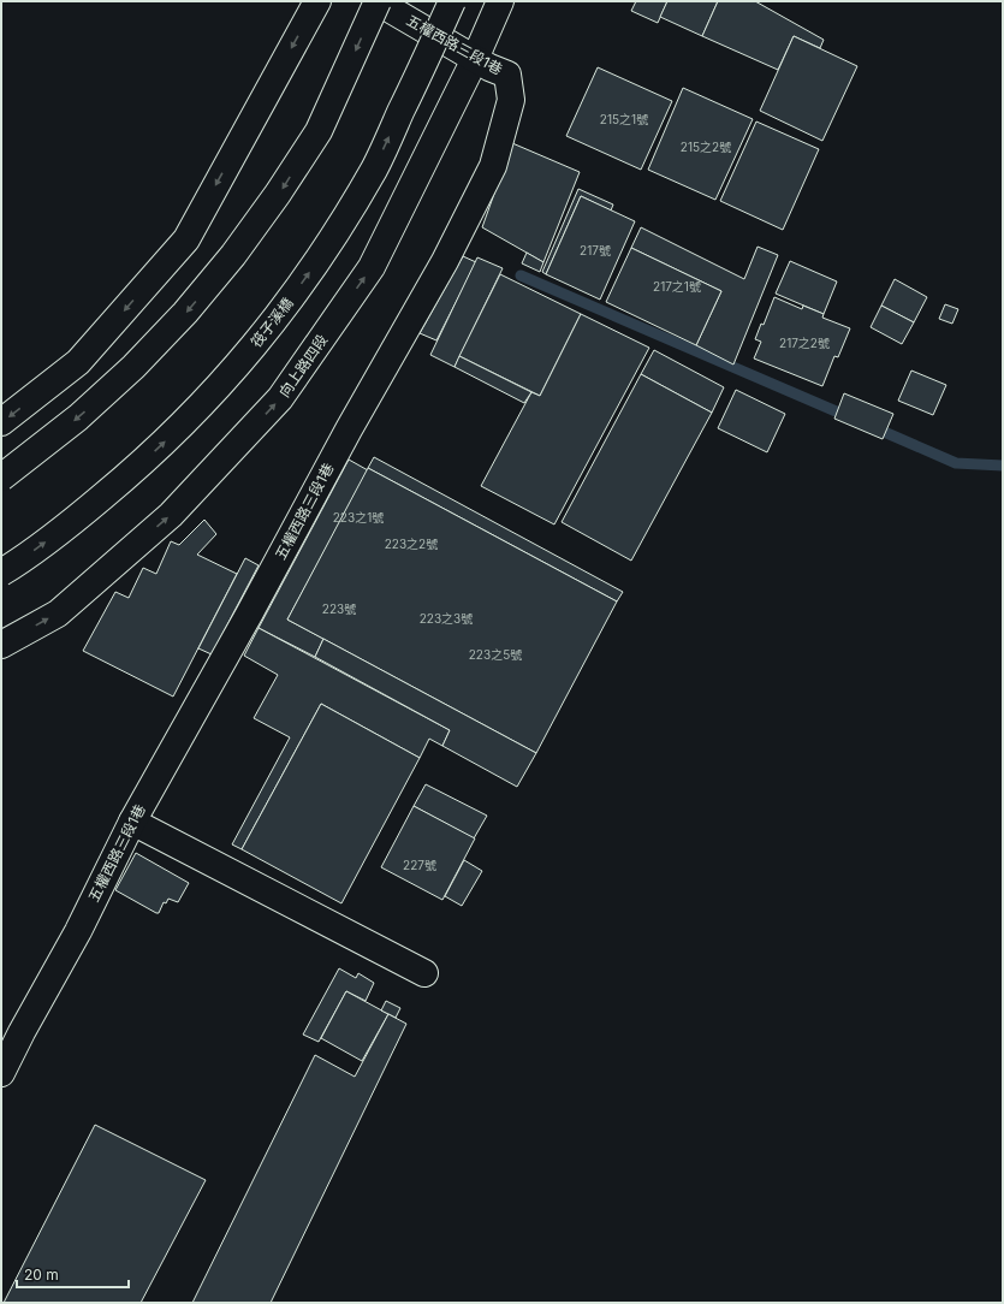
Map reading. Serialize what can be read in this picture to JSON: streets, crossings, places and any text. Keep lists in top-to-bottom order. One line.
{"streets":{"street":["五權西路三段1巷","筏子溪橋","向上路四段"]},"crossings":[["五權西路三段1巷","向上路四段"]],"house_numbers":["215之1號","215之2號","217號","217之1號","217之2號","223之1號","223之2號","223號","223之3號","223之5號","227號"],"scale_bar":"20 m"}
